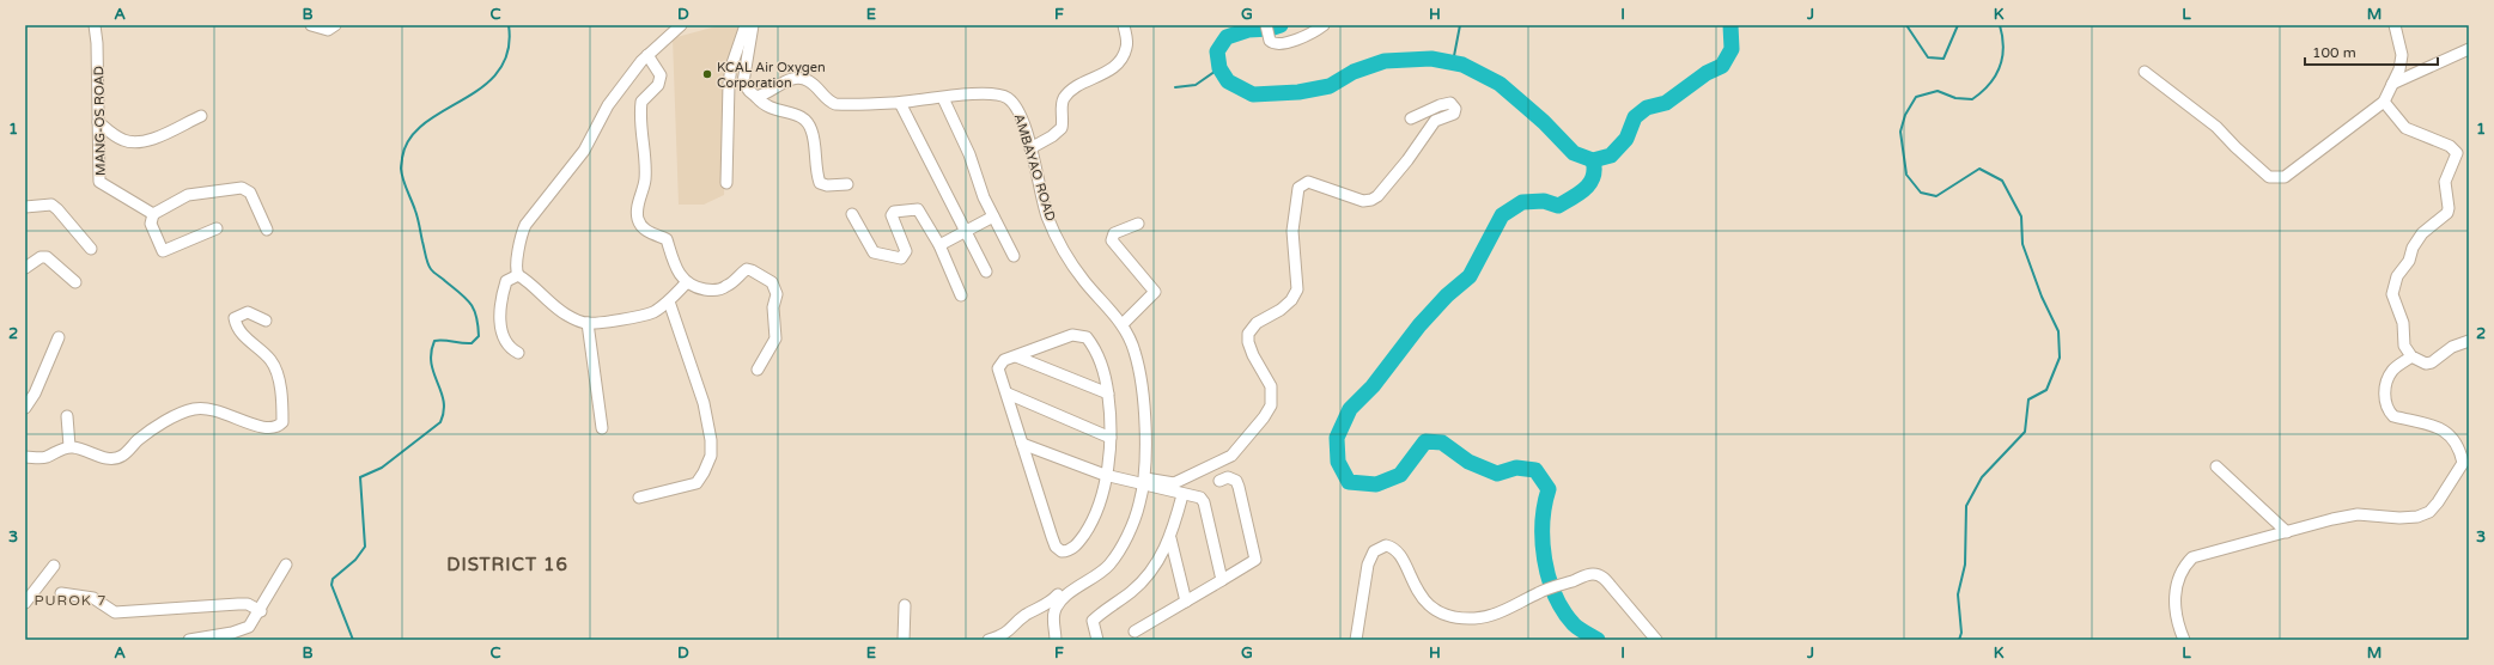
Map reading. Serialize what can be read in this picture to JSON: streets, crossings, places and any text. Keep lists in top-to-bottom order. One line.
{"streets":{"street":["MANG-OS ROAD","AMBAYAO ROAD"]},"districts":["DISTRICT 16","PUROK 7"],"places":["KCAL Air Oxygen Corporation"],"scale_bar":"100 m","grid":{"columns":["A","B","C","D","E","F","G","H","I","J","K","L","M"],"rows":["1","2","3"]}}
